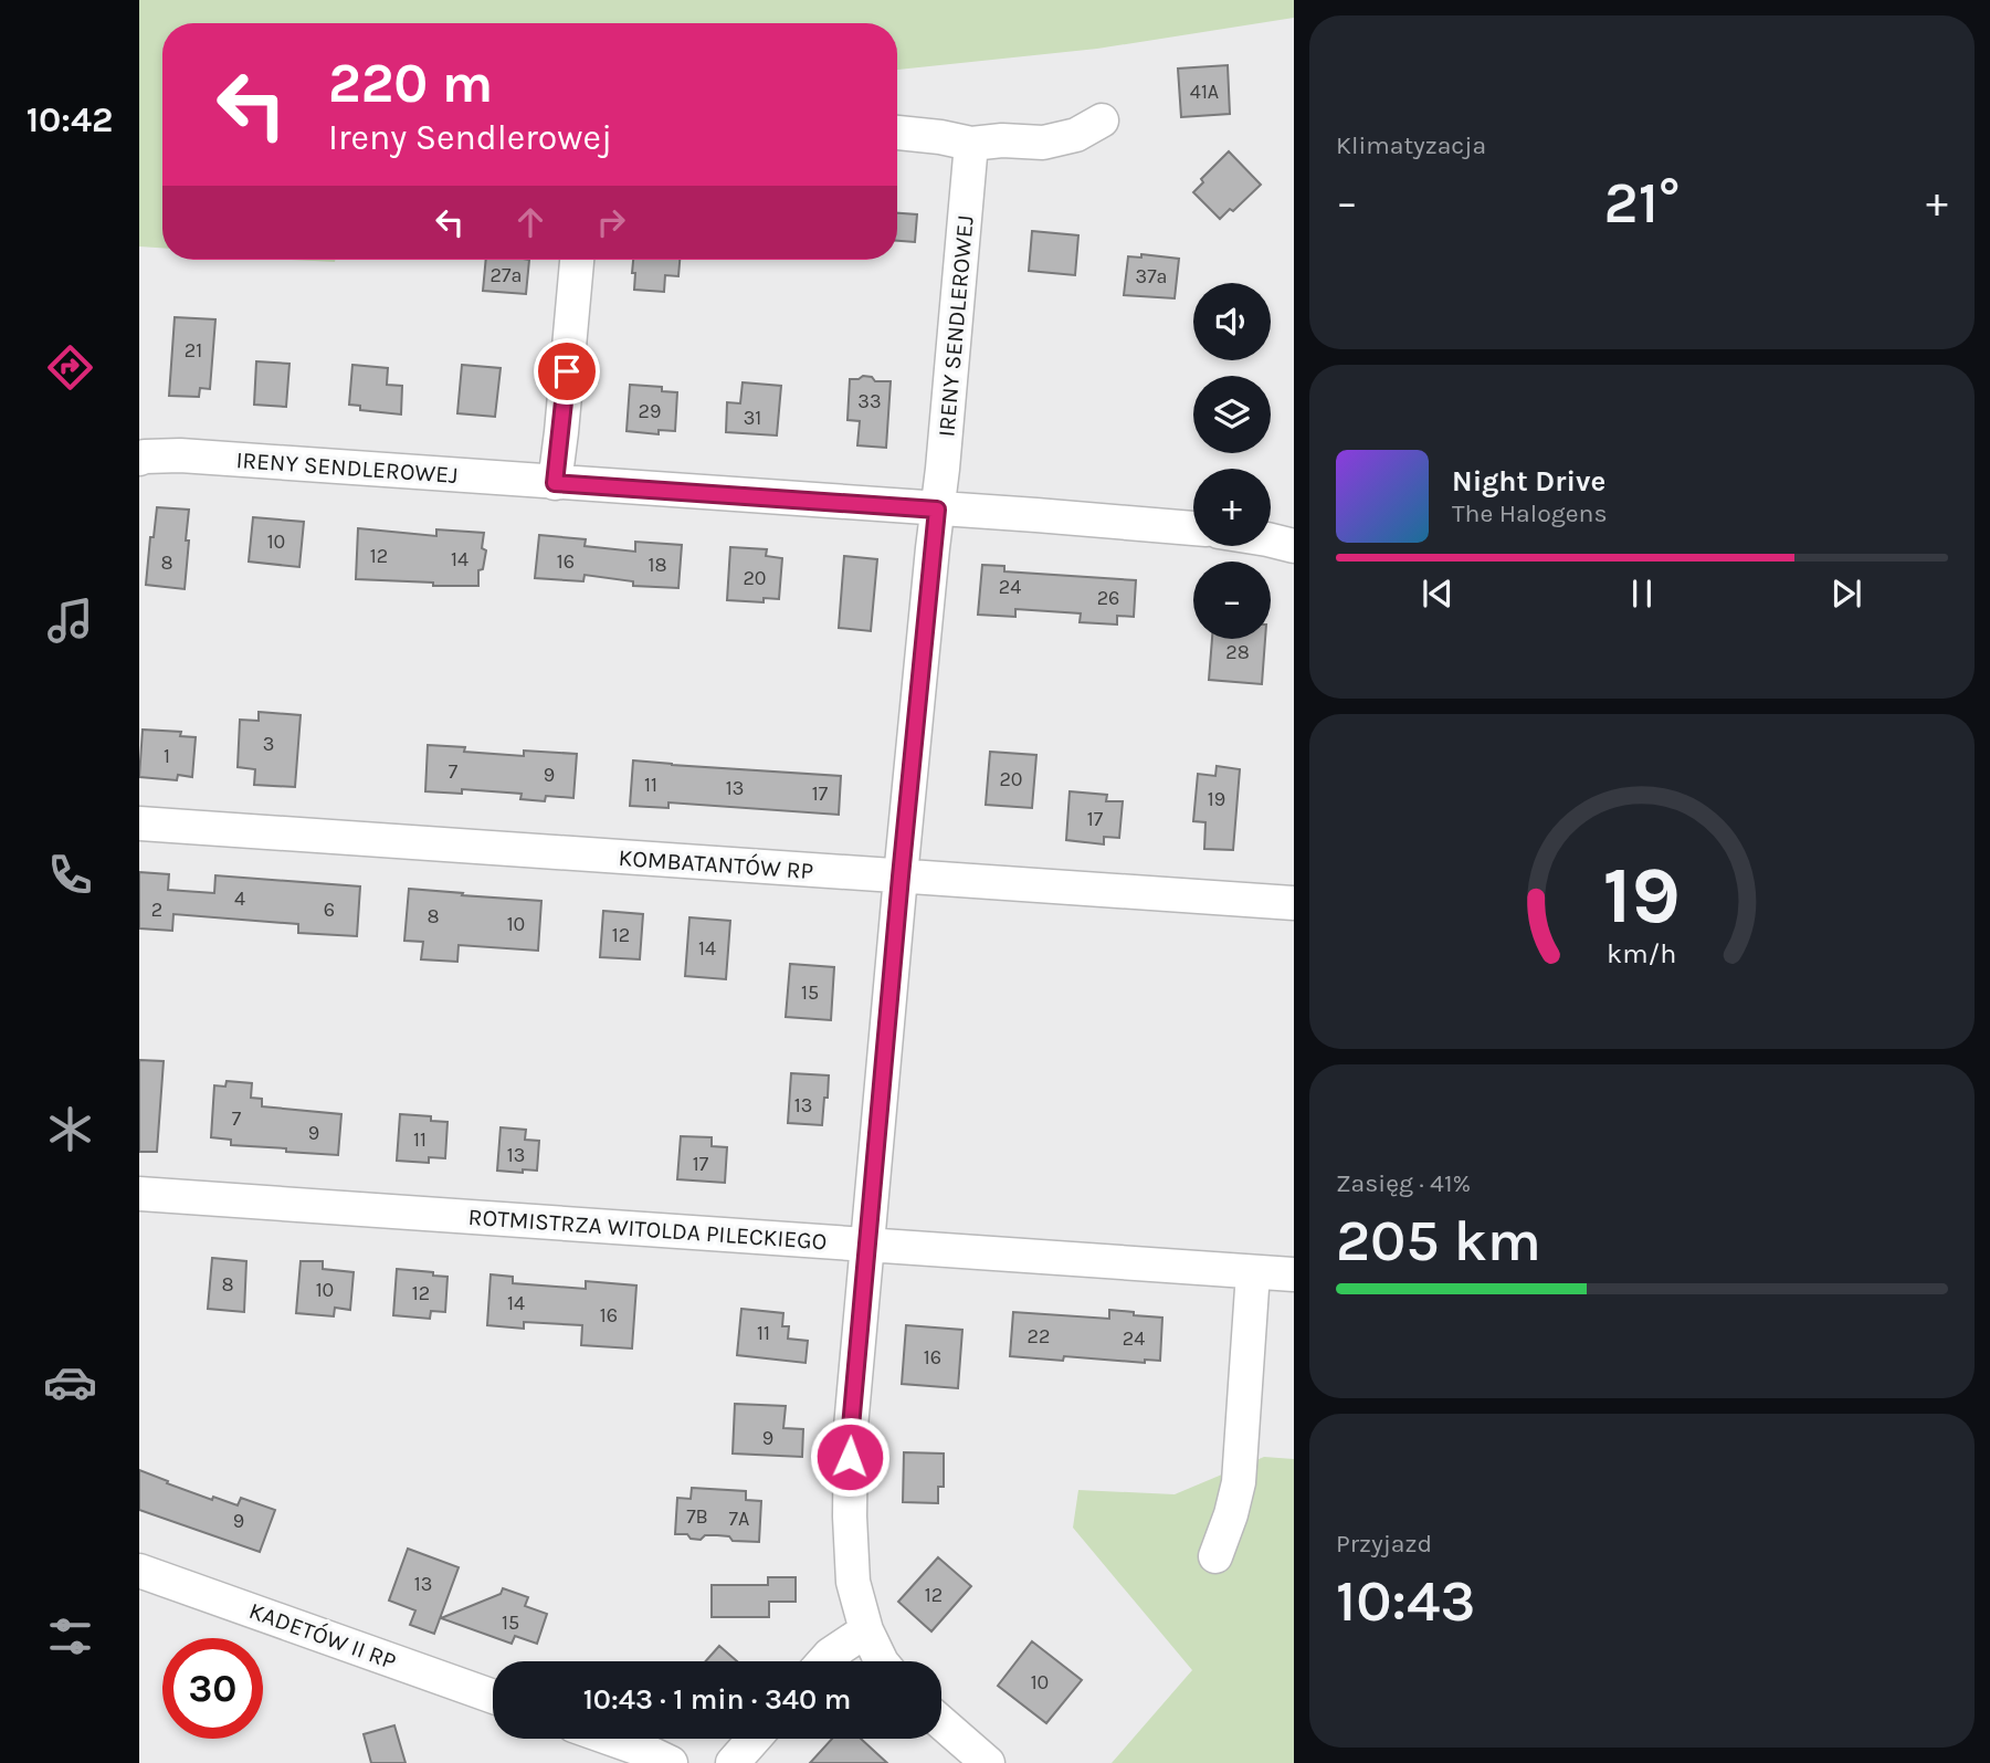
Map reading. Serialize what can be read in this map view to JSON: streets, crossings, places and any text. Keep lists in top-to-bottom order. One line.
{"streets":{"street":["IRENY SENDLEROWEJ","KOMBATANTÓW RP","ROTMISTRZA WITOLDA PILECKIEGO","KADETÓW II RP"]},"house_numbers":["41A","27a","37a","21","33","29","31","10","12","14","16","8","18","20","24","26","28","3","1","7","9","20","11","13","17","19","17","4","2","6","8","10","12","14","15","13","7","9","11","13","17","8","10","12","14","16","11","22","24","16","9","7B","7A","9","13","12","15","10"],"page":{"tabs":"10:42","tile":["Klimatyzacja",["Zasięg · 41%","205 km"],["Przyjazd","10:43"]],"turn":["220 m","Ireny Sendlerowej"],"heat":["−","21°","+"],"map_buttons":["+","−"],"song":["Night Drive","The Halogens"],"limit":"30","trip":"10:43 · 1 min · 340 m","gauge":["19","km/h"]}}
